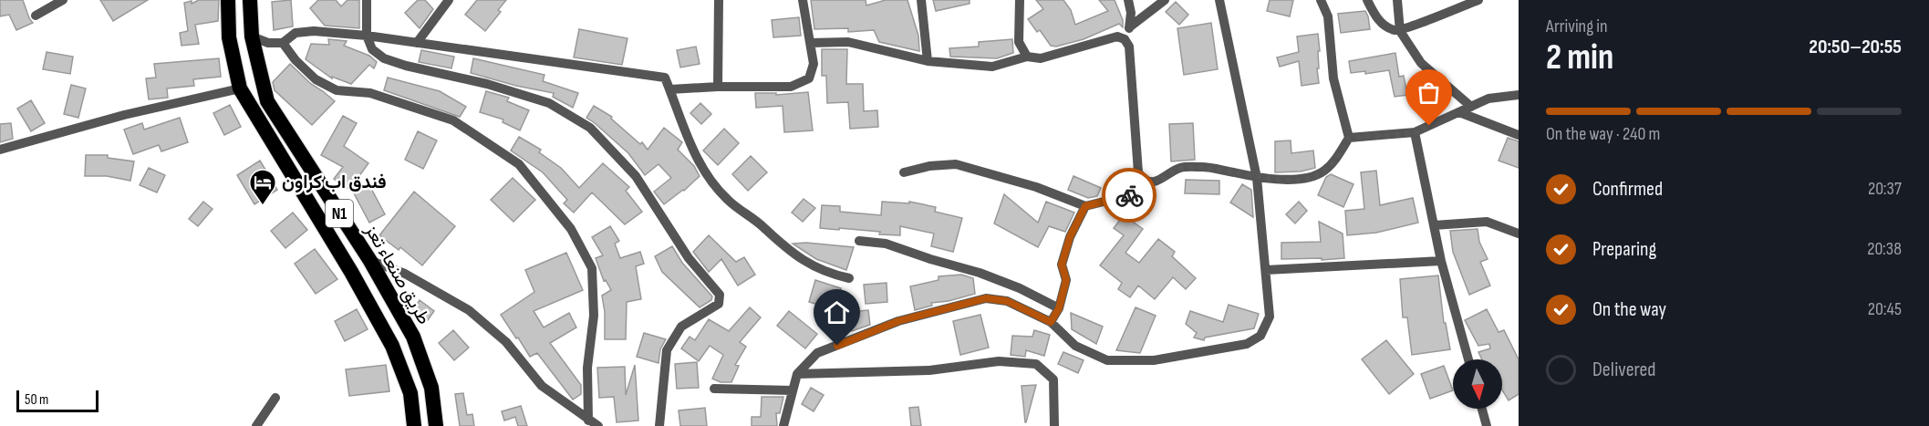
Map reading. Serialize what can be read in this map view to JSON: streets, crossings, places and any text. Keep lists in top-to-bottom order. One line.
{"streets":{"highway":["N1","طريق صنعاء تعز"]},"places":{"hotel":["فندق اب كراون"]},"scale_bar":"50 m","north":"bottom","page":{"heading":["2 min","Arriving in","20:50–20:55"],"bar":"On the way · 240 m","list":[["Confirmed","20:37"],["Preparing","20:38"],["On the way","20:45"],"Delivered"],"scale":"50 m"}}
